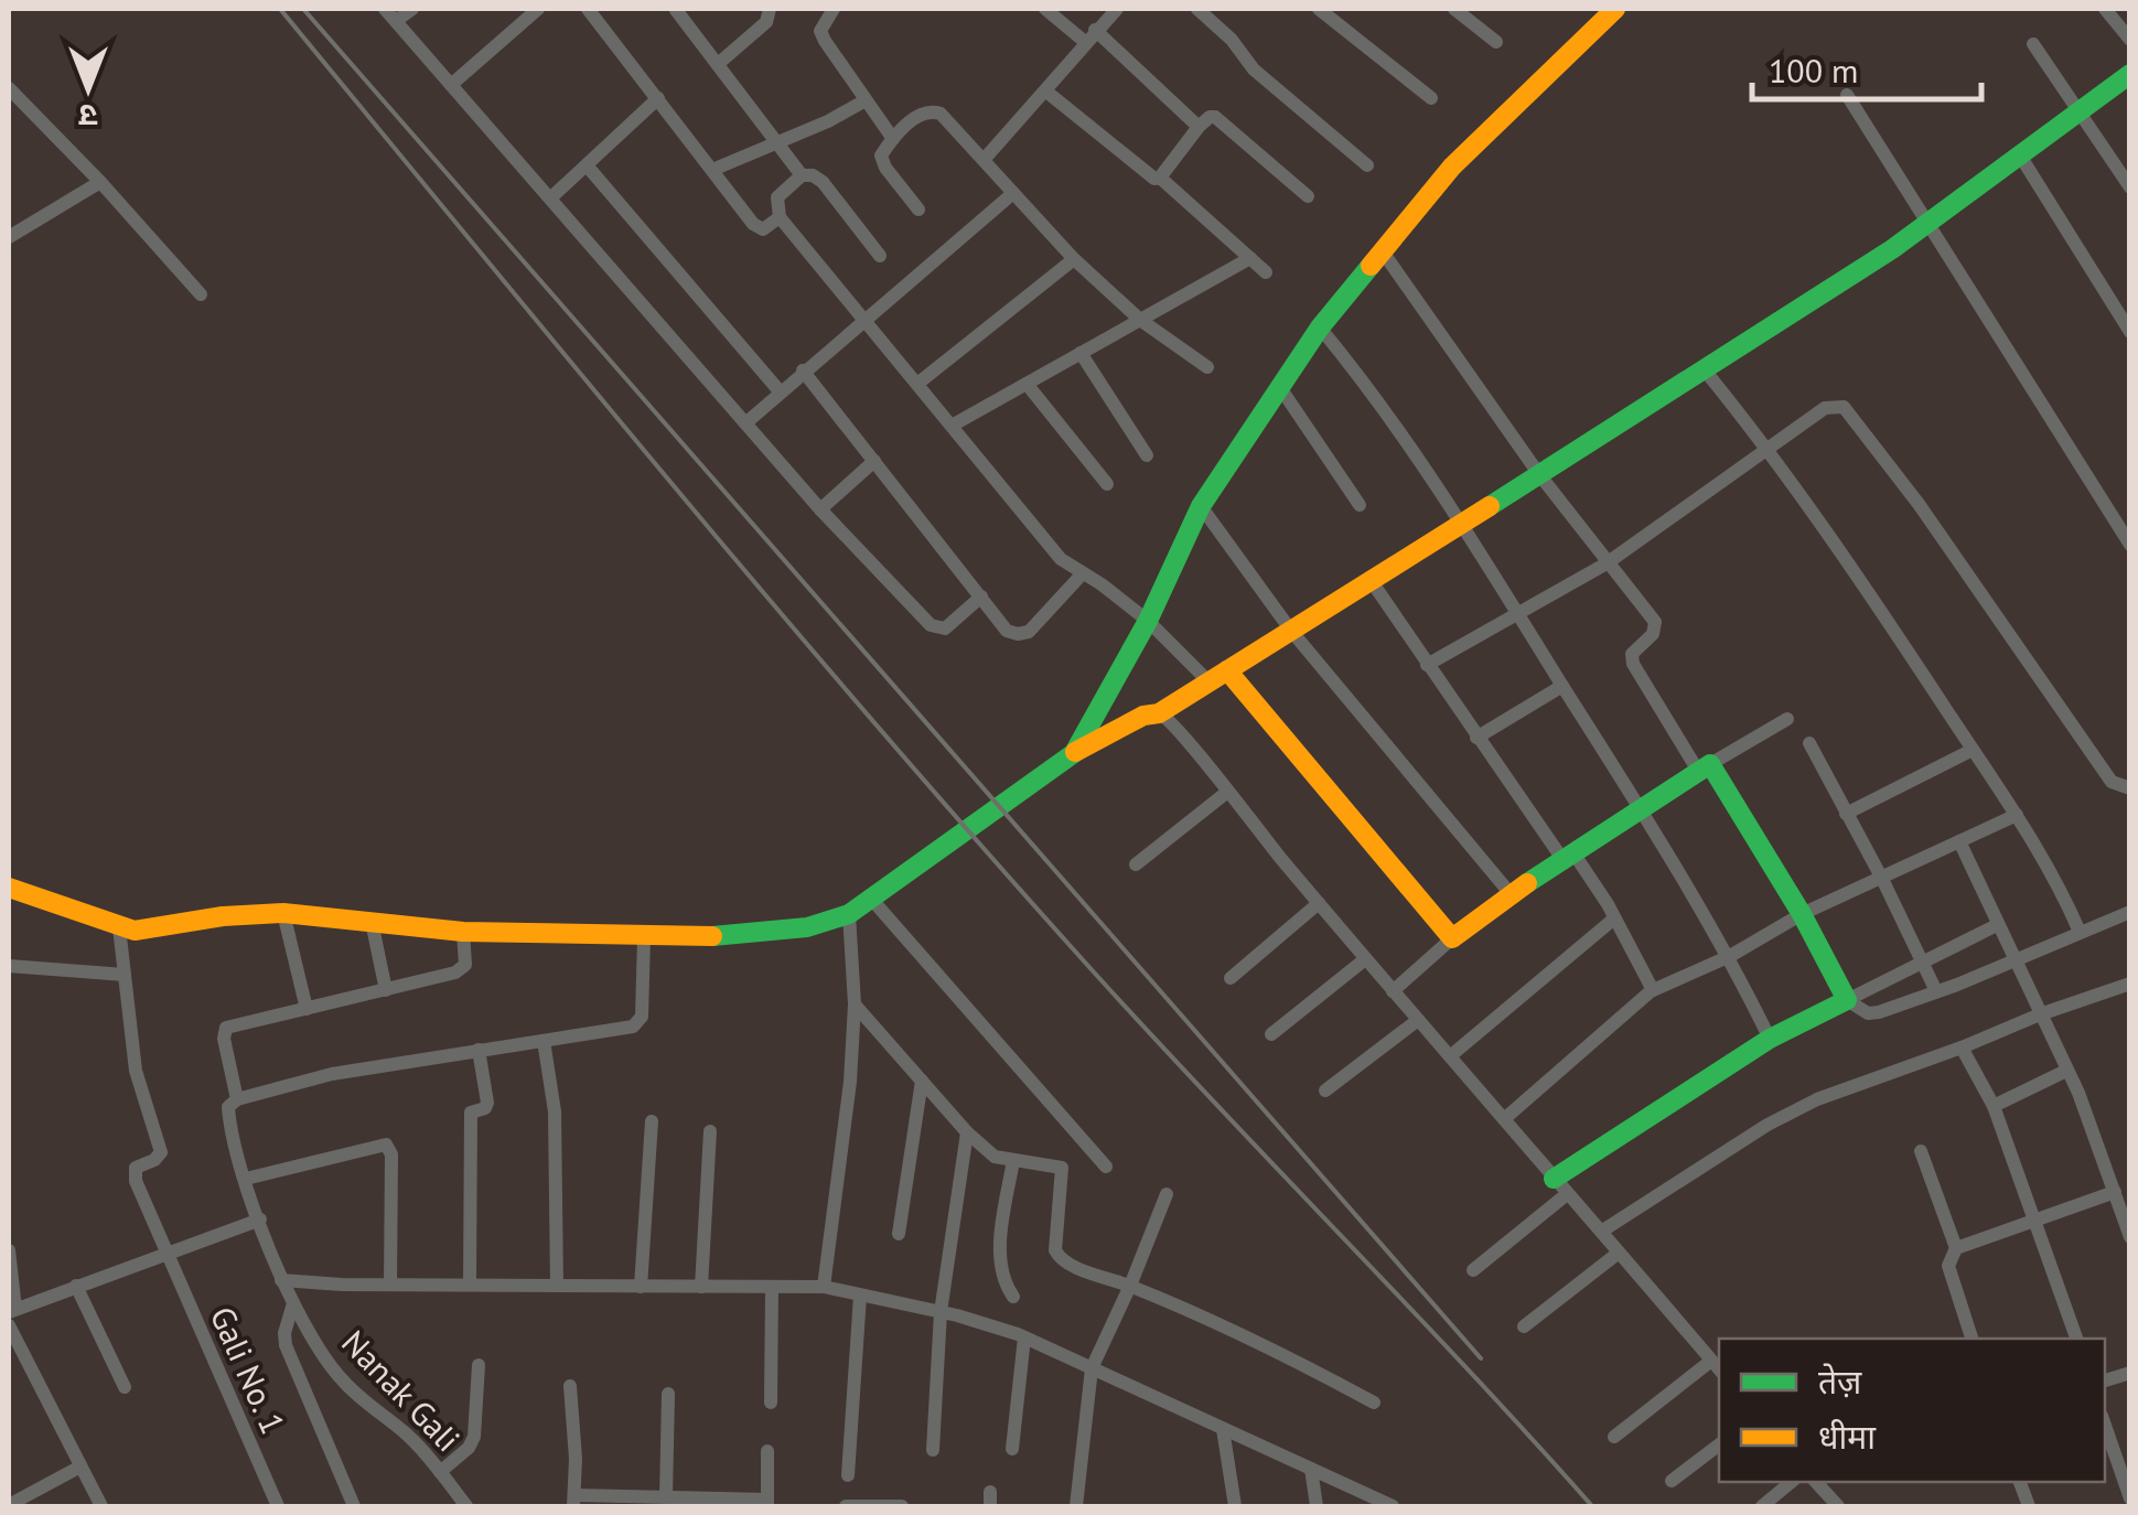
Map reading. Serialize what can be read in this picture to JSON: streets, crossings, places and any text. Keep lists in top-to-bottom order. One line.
{"streets":{"street":["Gali No. 1","Nanak Gali"]},"legend":["तेज़","धीमा"],"scale_bar":"100 m","north":"bottom"}
